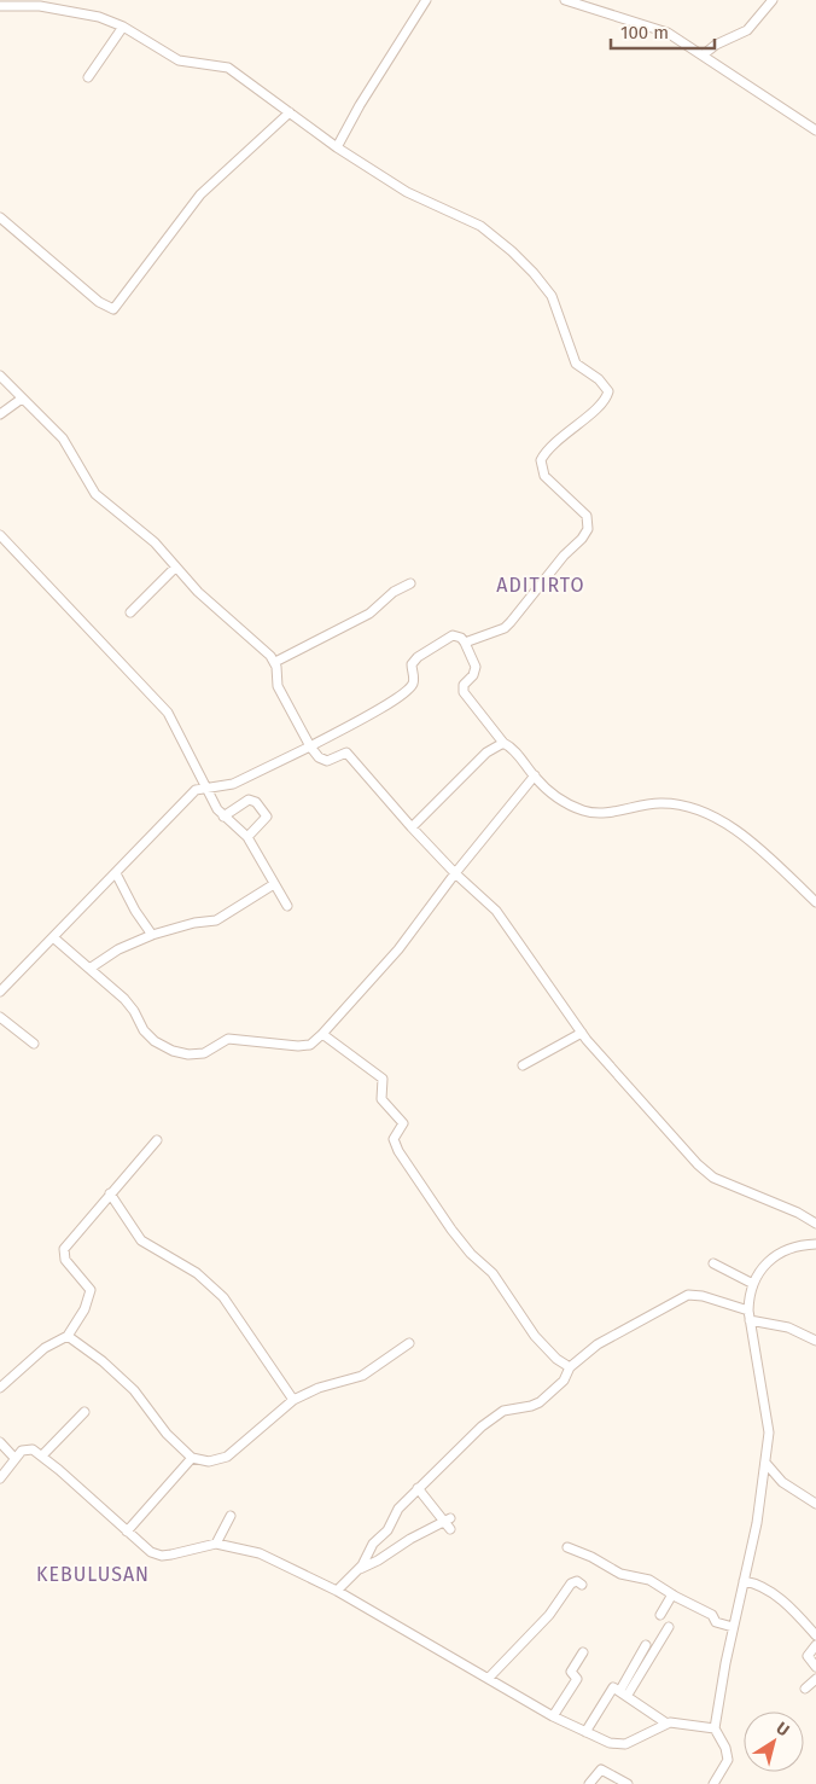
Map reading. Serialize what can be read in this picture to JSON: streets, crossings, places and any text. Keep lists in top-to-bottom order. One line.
{"districts":["ADITIRTO","KEBULUSAN"],"scale_bar":"100 m","north":"top right"}
